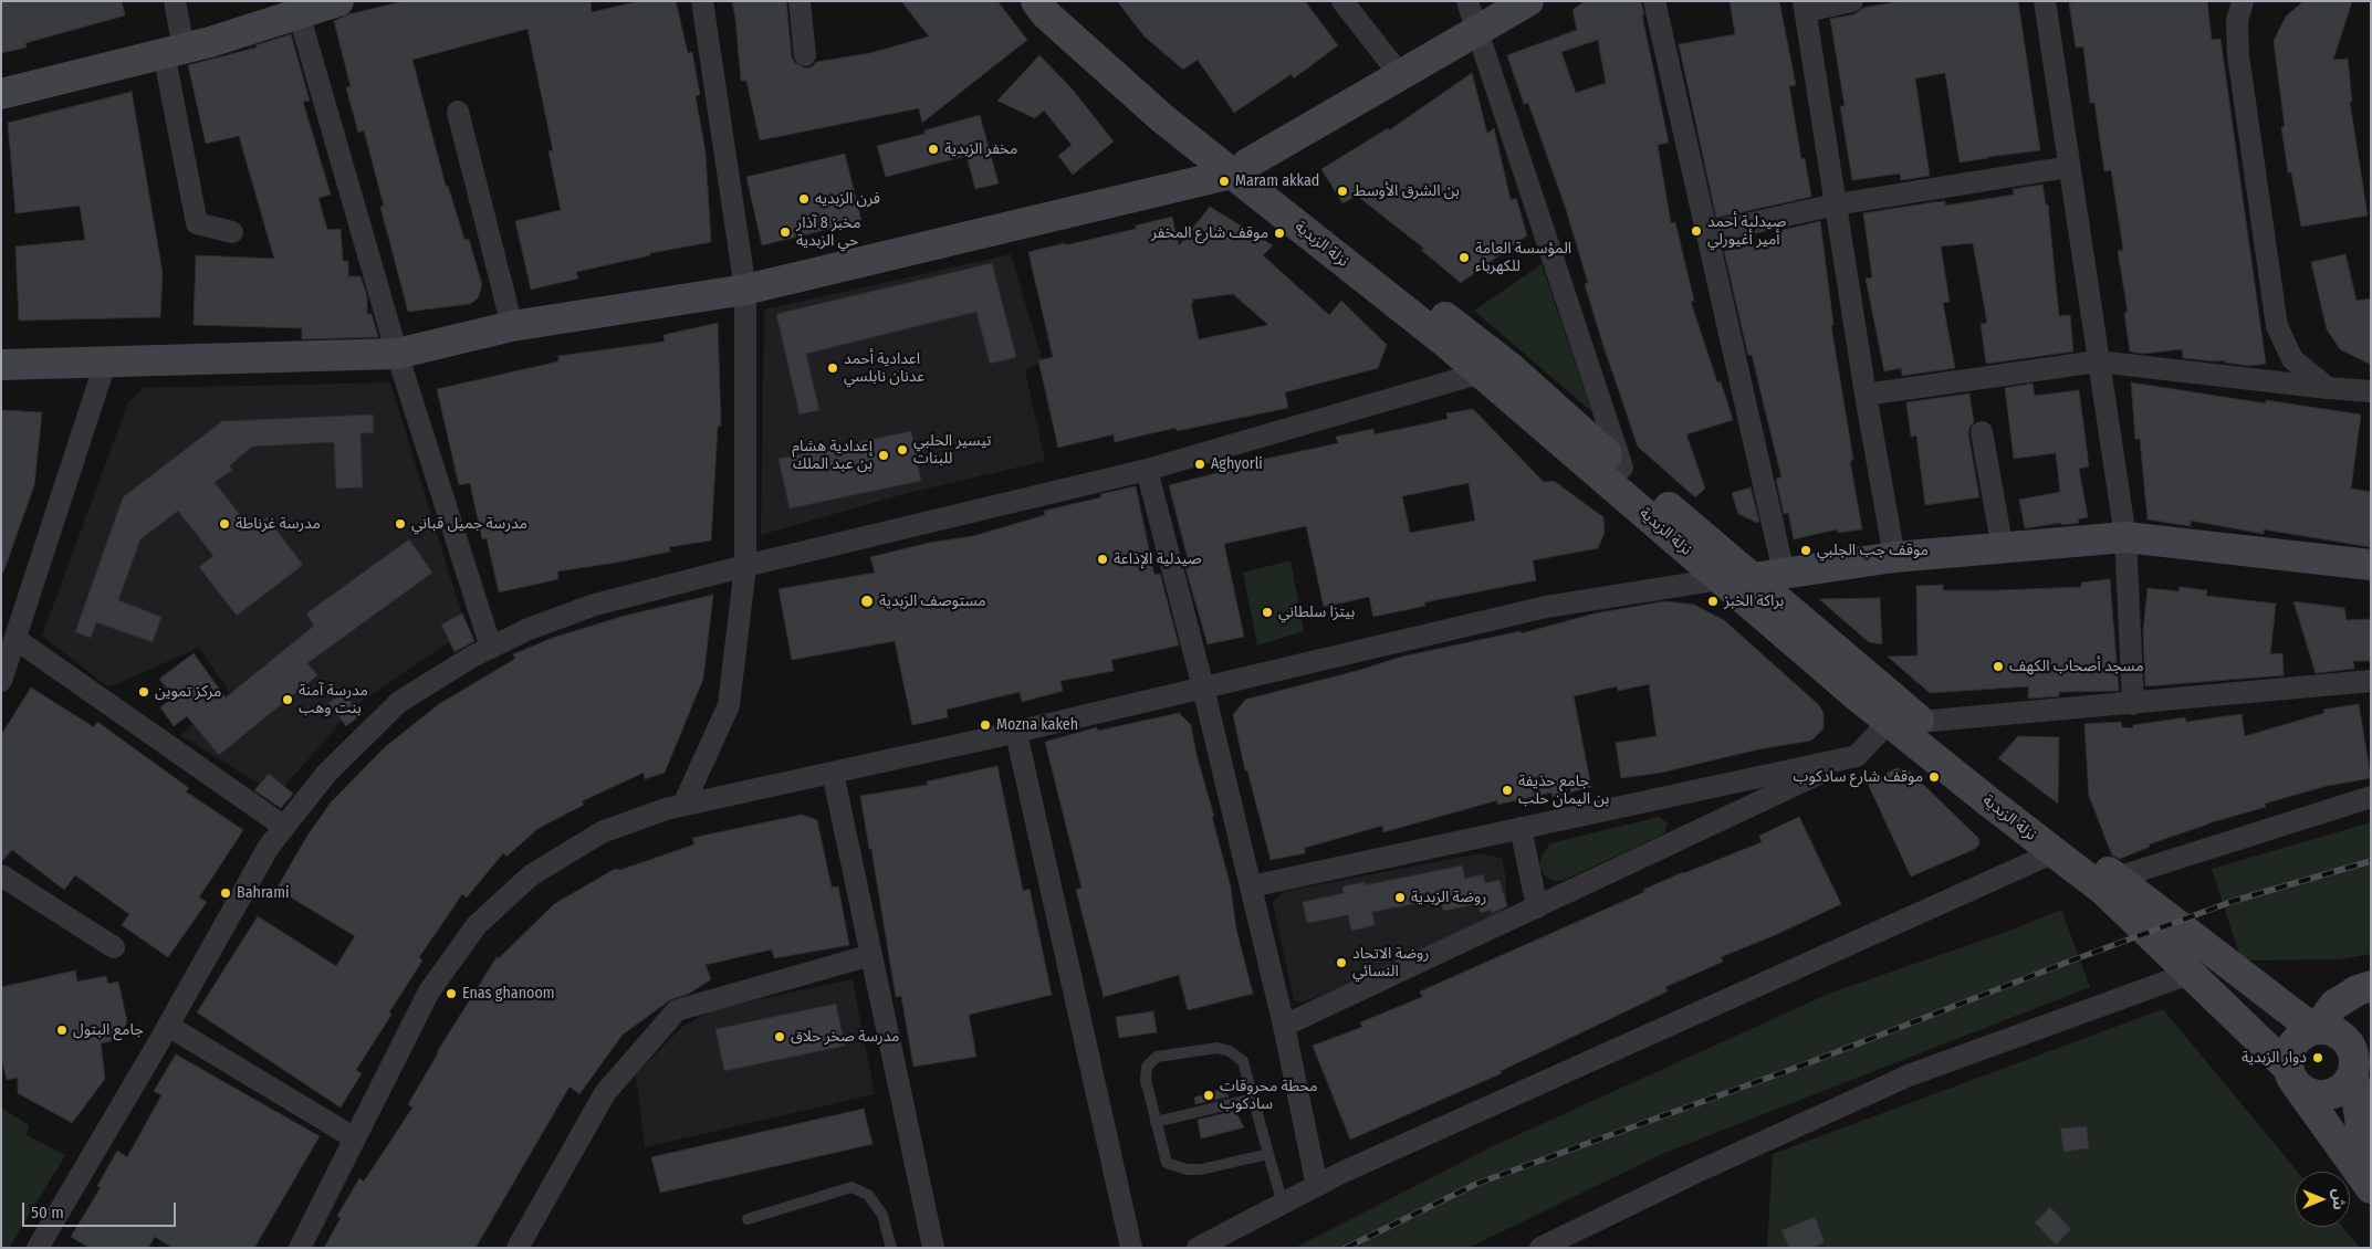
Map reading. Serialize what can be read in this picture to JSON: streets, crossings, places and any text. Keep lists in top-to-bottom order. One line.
{"streets":{"main road":["نزلة الزبدية"]},"places":["مخفر الزبدية","Maram akkad","بن الشرق الأوسط","فرن الزبديه","صيدلية أحمد أمير أغيورلي","مخبز 8 آذار حي الزبدية","موقف شارع المخفر","المؤسسة العامة للكهرباء","اعدادية أحمد عدنان نابلسي","تيسير الحلبي للبنات","إعدادية هشام بن عبد الملك","Aghyorli","مدرسة غرناطة","مدرسة جميل قباني","موقف جب الجلبي","صيدلية الإذاعة","مستوصف الزبدية","براكة الخبز","بيتزا سلطاني","مسجد أصحاب الكهف","مركز تموين","مدرسة آمنة بنت وهب","Mozna kakeh","موقف شارع سادكوب","جامع حذيفة بن اليمان حلب","Bahrami","روضة الزبدية","روضة الاتحاد النسائي","Enas ghanoom","جامع البتول","مدرسة صخر حلاق","دوار الزبدية","محطة محروقات سادكوب"],"scale_bar":"50 m","north":"right"}
